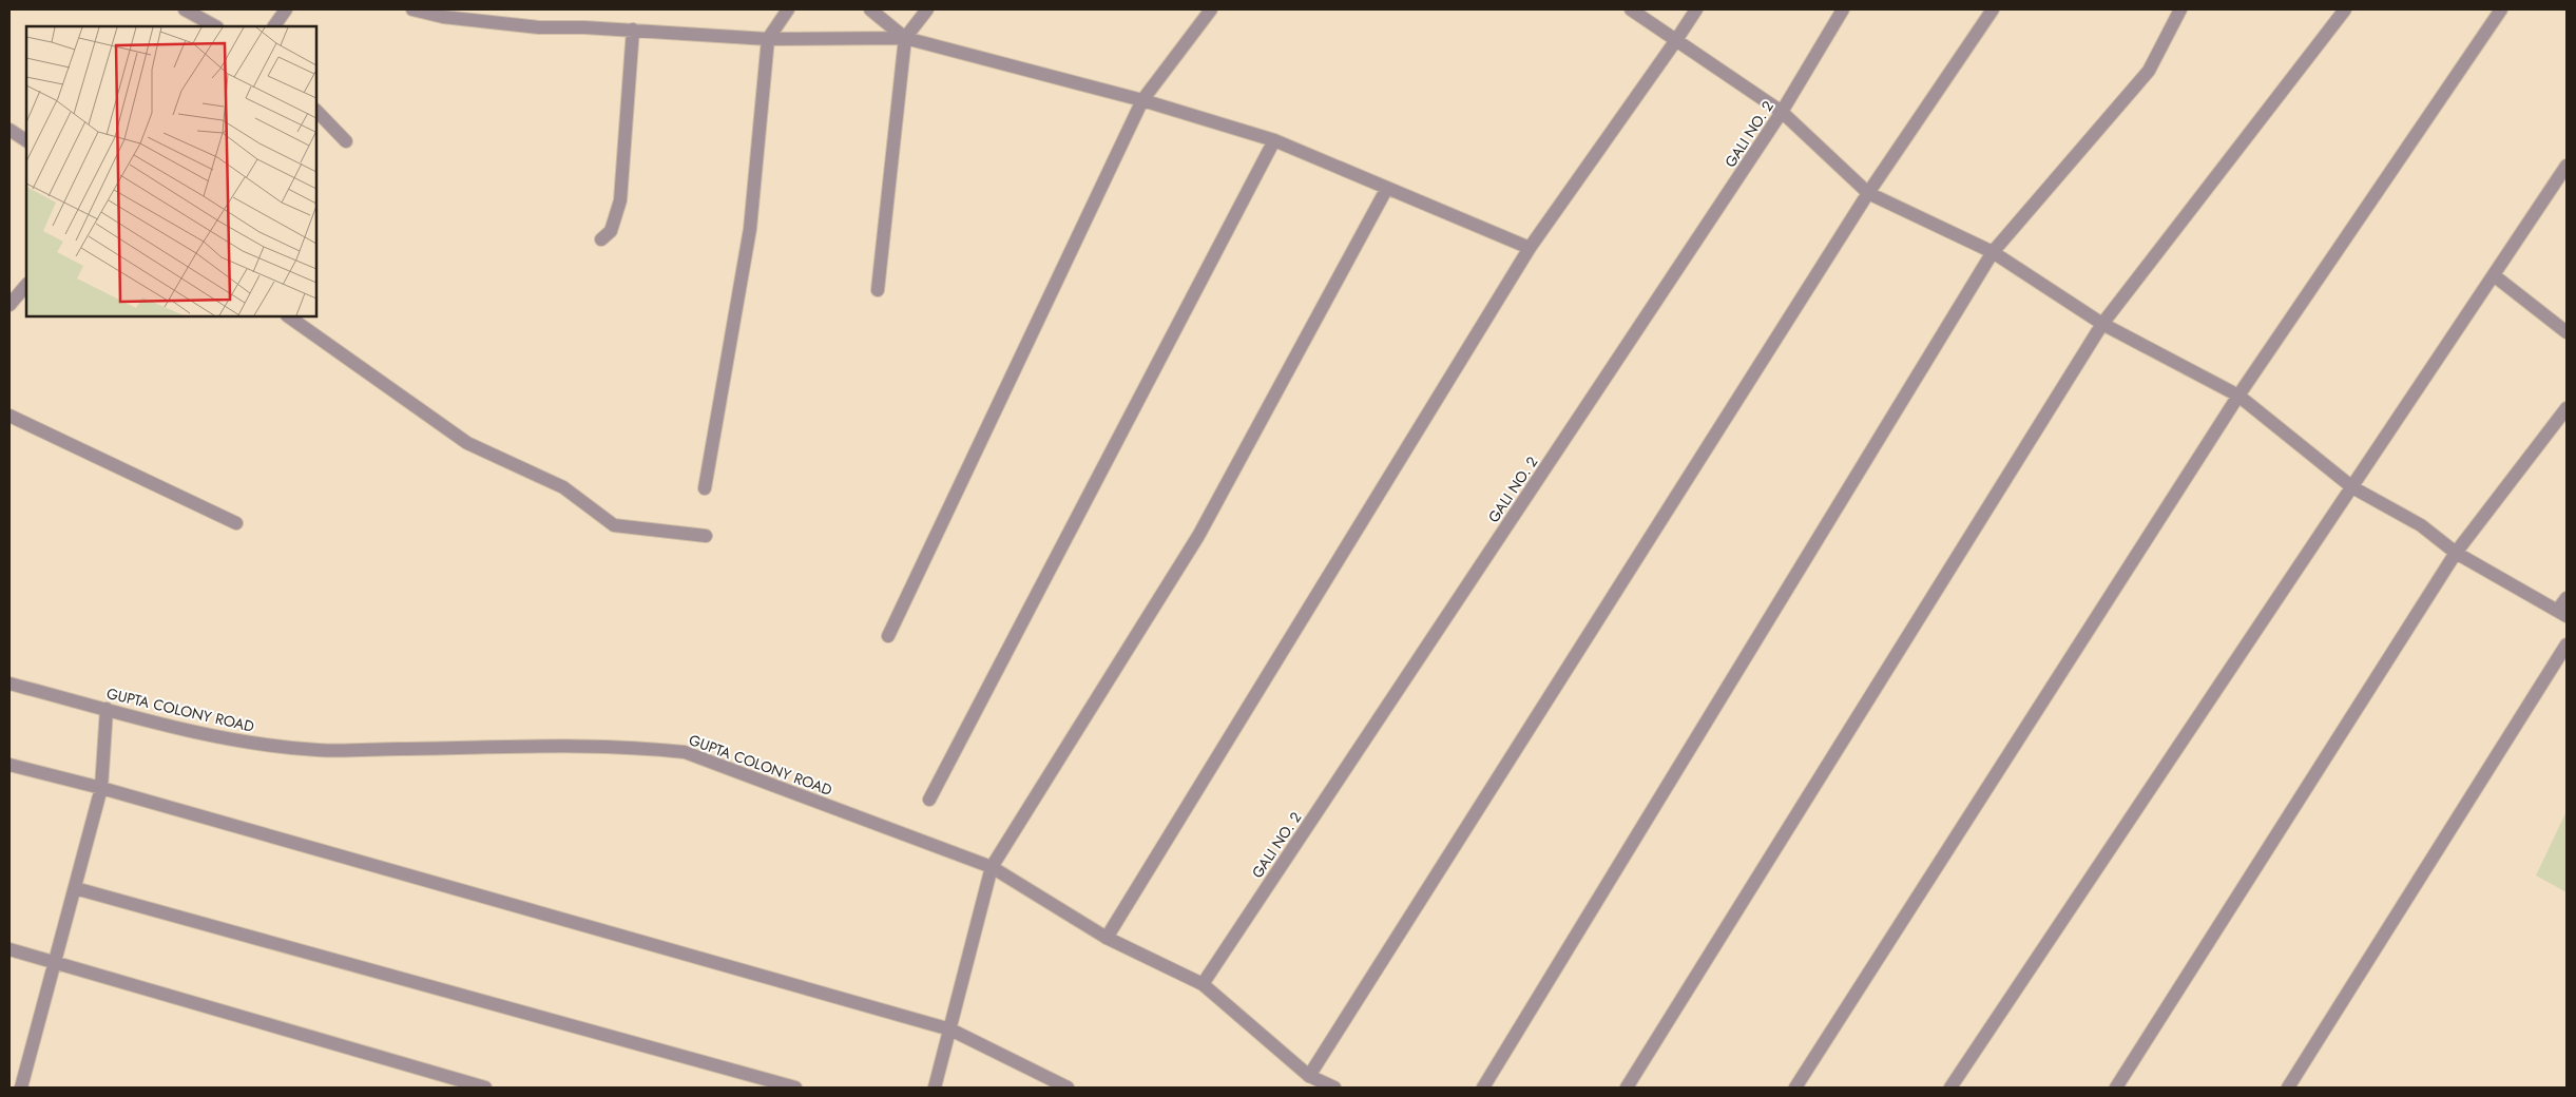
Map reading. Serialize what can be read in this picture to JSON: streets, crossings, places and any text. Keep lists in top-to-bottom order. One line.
{"streets":{"street":["GALI NO. 2","GUPTA COLONY ROAD"]},"crossings":[["GALI NO. 2","GUPTA COLONY ROAD"]]}
